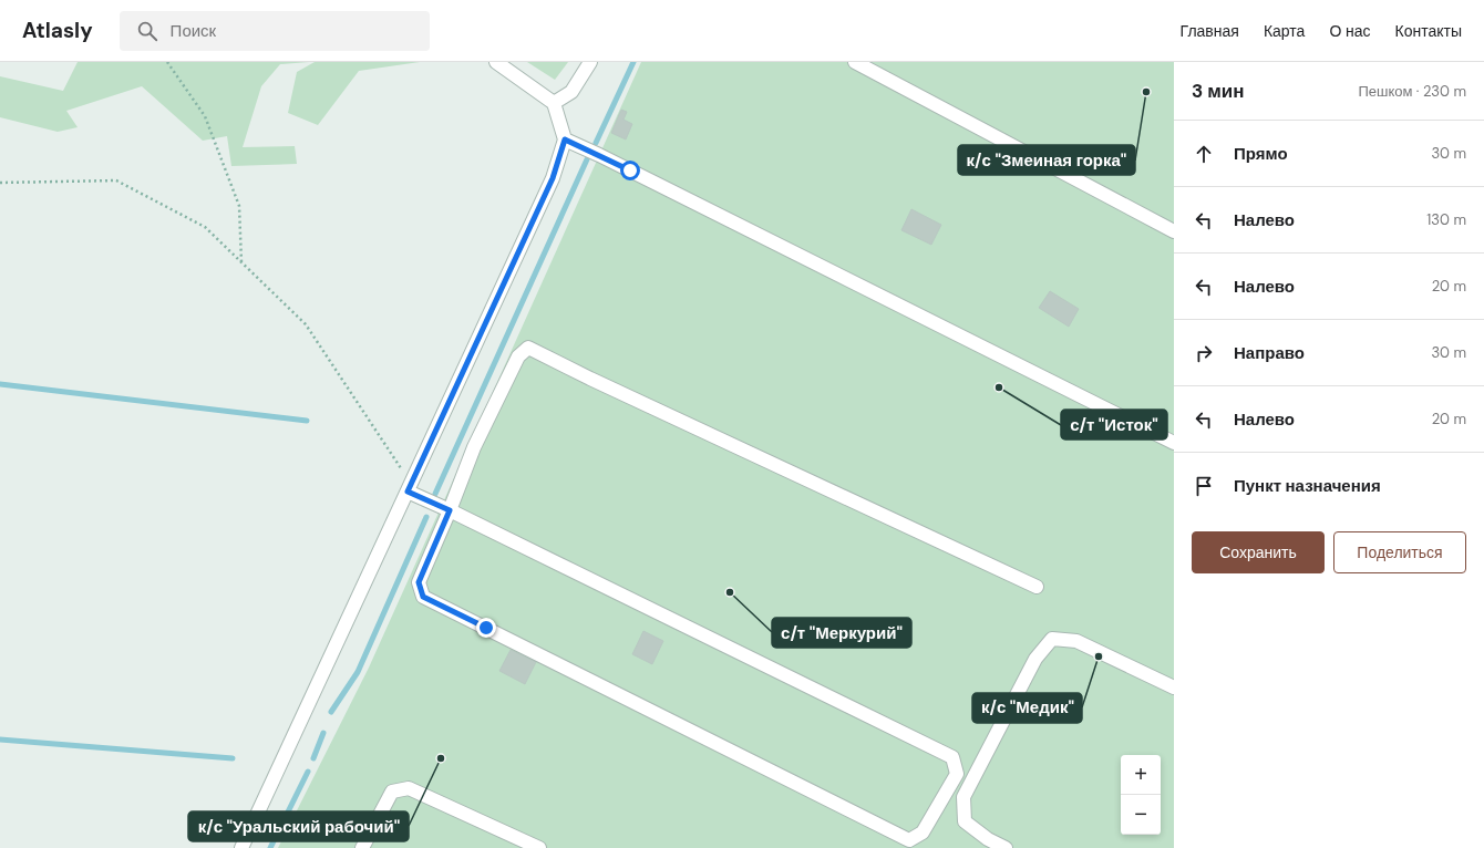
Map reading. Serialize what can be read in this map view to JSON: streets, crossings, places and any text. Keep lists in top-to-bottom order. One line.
{"places":["к/с \"Змеиная горка\"","с/т \"Исток\"","с/т \"Меркурий\"","к/с \"Медик\"","к/с \"Уральский рабочий\""],"page":{"header":"Atlasly","search":"Поиск","nav":["Главная","Карта","О нас","Контакты"],"heading":["3 мин","Пешком · 230 m"],"list":[["Прямо","30 m"],["Налево","130 m"],["Налево","20 m"],["Направо","30 m"],["Налево","20 m"],"Пункт назначения"],"buttons":["Сохранить","Поделиться"],"map_buttons":["+","−"]}}
